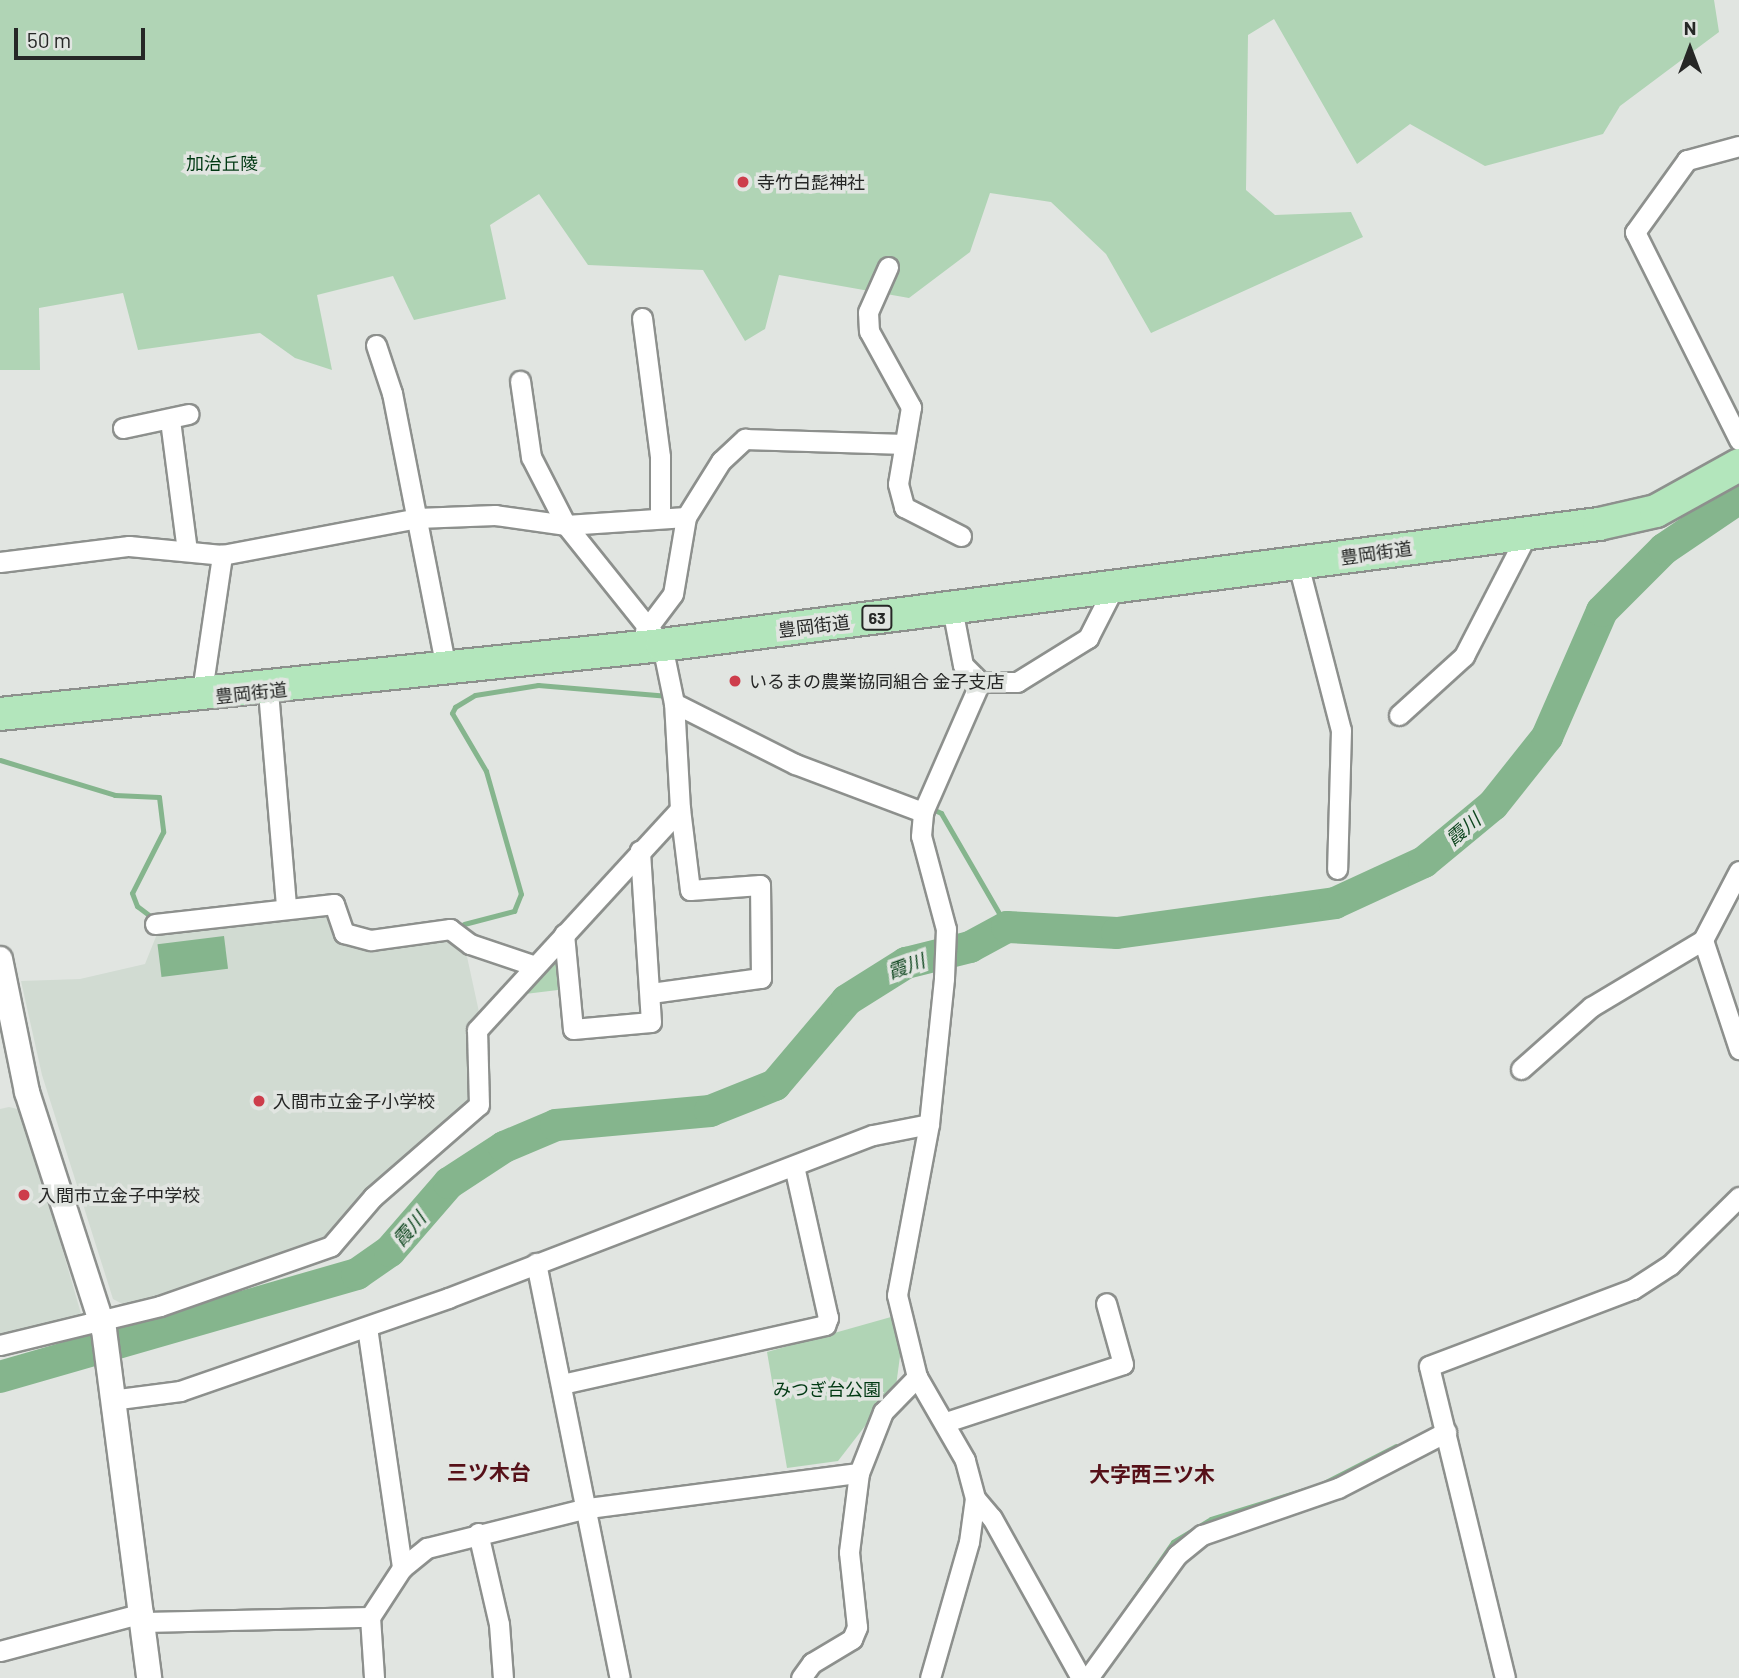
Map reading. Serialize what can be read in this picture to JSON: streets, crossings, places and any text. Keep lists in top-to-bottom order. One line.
{"streets":{"main road":["豊岡街道","63"]},"districts":["三ツ木台","大字西三ツ木"],"water":["霞川"],"parks":["加治丘陵","みつぎ台公園"],"places":["寺竹白髭神社","いるまの農業協同組合 金子支店","入間市立金子小学校","入間市立金子中学校"],"scale_bar":"50 m","north":"top"}
